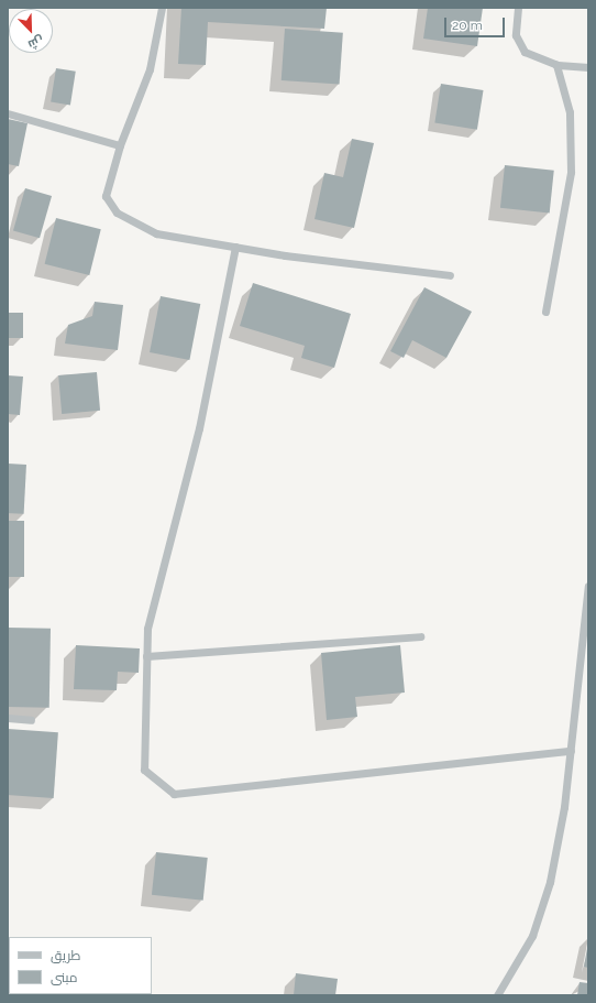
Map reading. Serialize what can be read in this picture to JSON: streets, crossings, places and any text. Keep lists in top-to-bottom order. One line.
{"legend":["طريق","مبنى"],"scale_bar":"20 m","north":"bottom right"}
